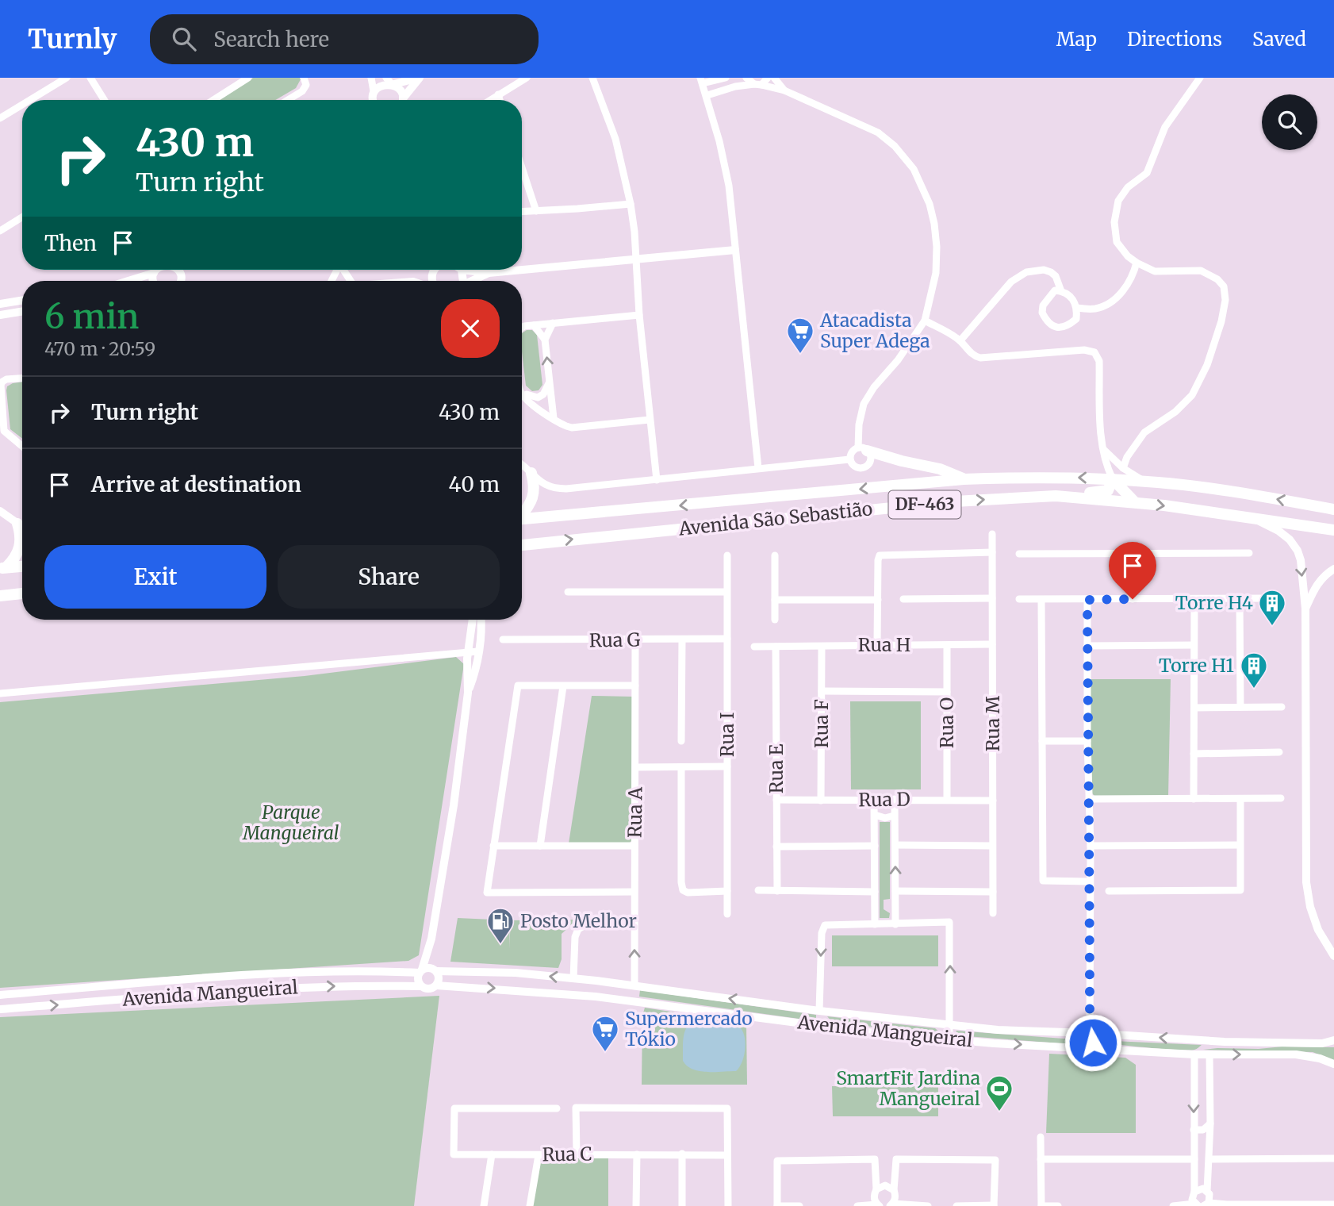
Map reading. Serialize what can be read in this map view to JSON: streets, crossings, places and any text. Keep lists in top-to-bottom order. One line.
{"streets":{"main road":["DF-463","Avenida São Sebastião"],"street":["Rua G","Rua H","Rua O","Rua F","Rua M","Rua I","Rua E","Rua D","Rua A","Avenida Mangueiral","Rua C"]},"crossings":[["Rua G","Rua I"],["Rua G","Rua A"],["Rua H","Rua O"],["Rua H","Rua F"],["Rua H","Rua M"],["Rua H","Rua E"],["Rua O","Rua D"],["Rua F","Rua D"],["Rua M","Rua D"],["Rua E","Rua D"],["Rua A","Avenida Mangueiral"]],"parks":["Parque Mangueiral"],"places":{"supermarket":["Atacadista Super Adega","Supermercado Tókio"],"building":["Torre H4","Torre H1"],"fuel station":["Posto Melhor"],"sports":["SmartFit Jardina Mangueiral"]},"page":{"header":"Turnly","search":"Search here","nav":["Map","Directions","Saved"],"turn":["430 m","Turn right"],"then":"Then","heading":["6 min","470 m · 20:59"],"list":[{"name":"Turn right","value":"430 m"},{"name":"Arrive at destination","value":"40 m"}],"buttons":["Exit","Share"]}}
